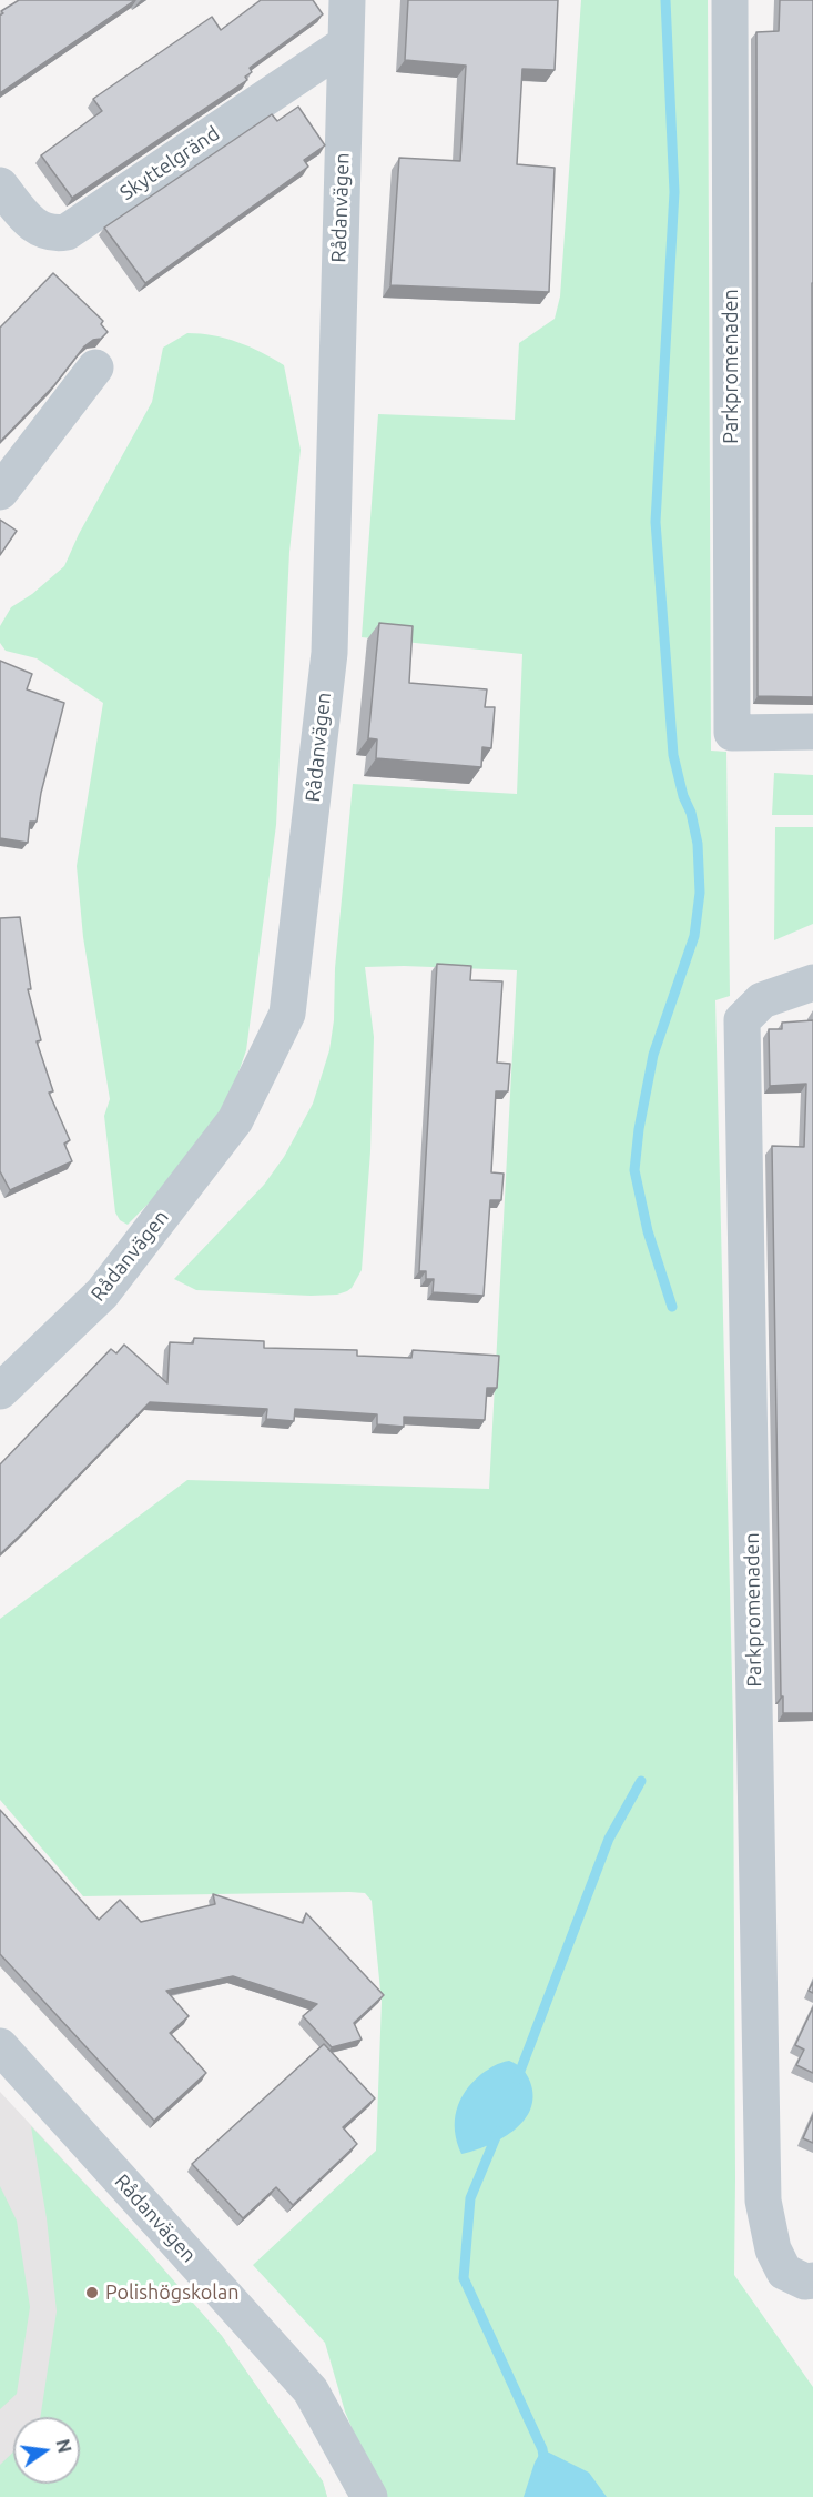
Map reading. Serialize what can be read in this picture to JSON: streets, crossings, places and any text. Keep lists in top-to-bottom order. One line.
{"streets":{"street":["Skyttelgränd","Rådanvägen","Parkpromenaden"]},"crossings":[["Skyttelgränd","Rådanvägen"]],"places":["Polishögskolan"],"north":"right"}
